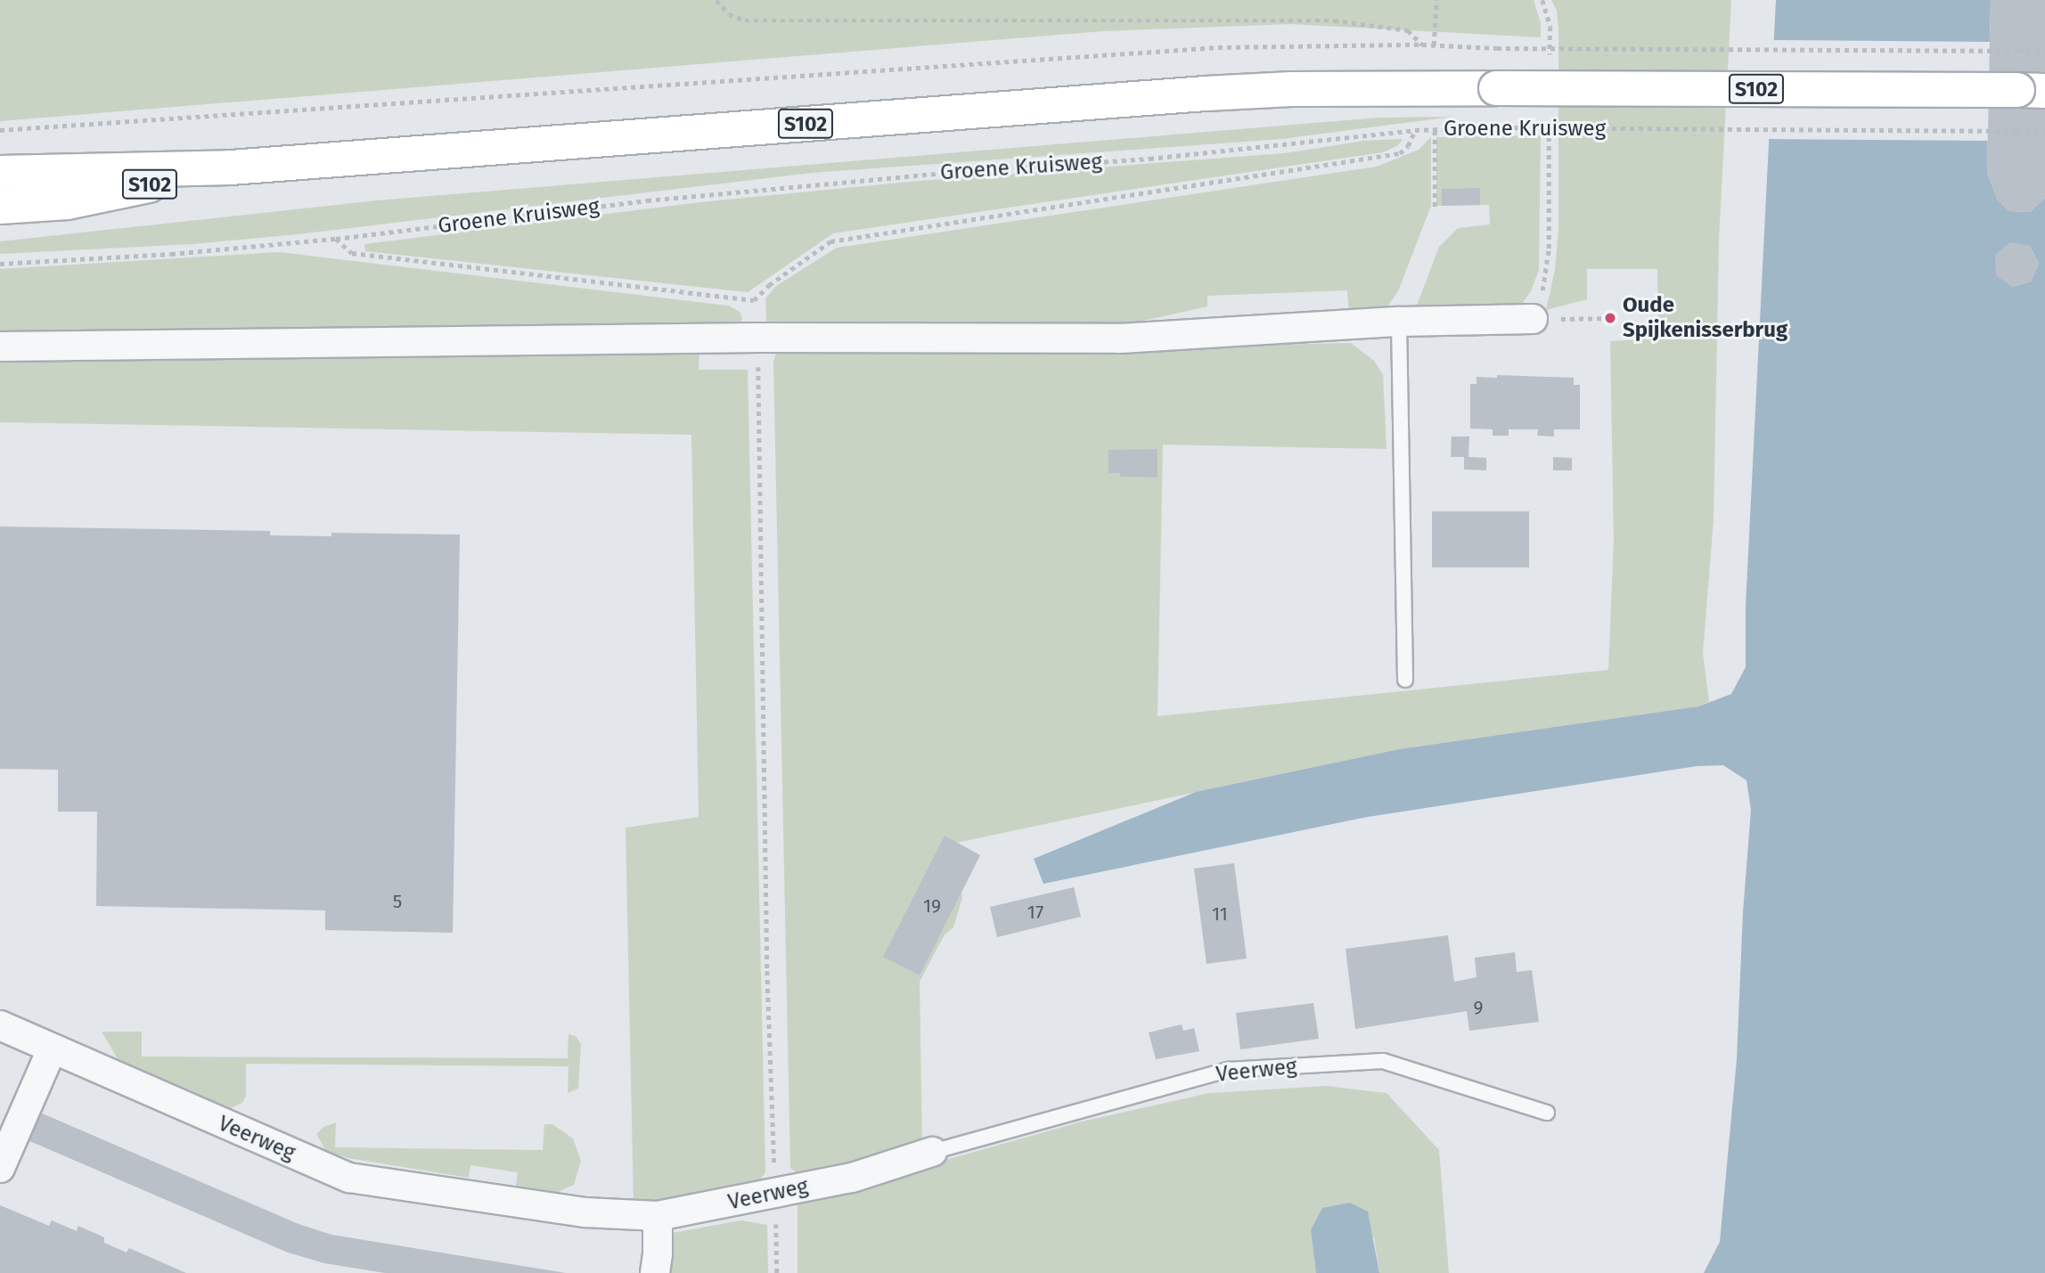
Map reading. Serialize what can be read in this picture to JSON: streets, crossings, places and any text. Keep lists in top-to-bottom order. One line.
{"streets":{"main road":["S102","Groene Kruisweg"],"street":["Veerweg"]},"places":["Oude Spijkenisserbrug"],"house_numbers":["5","19","17","11","9"]}
